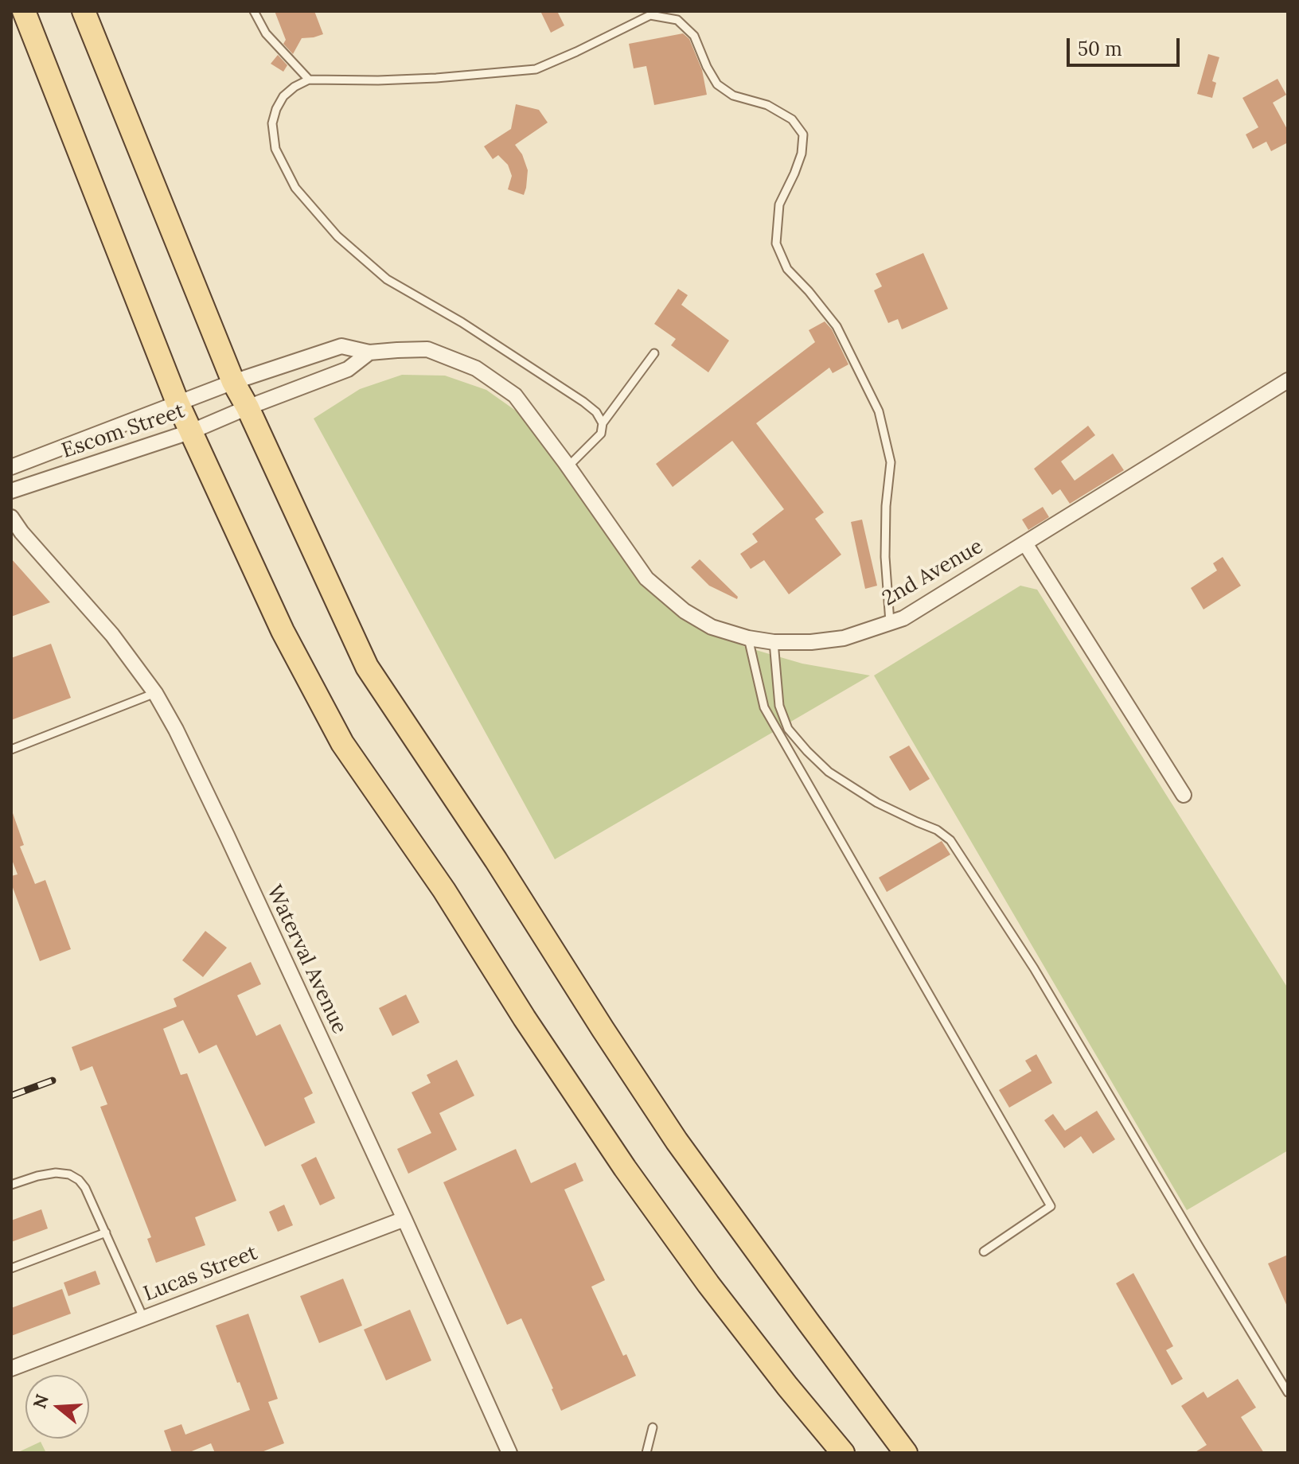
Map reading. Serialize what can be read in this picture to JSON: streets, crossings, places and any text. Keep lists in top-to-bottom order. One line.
{"streets":{"street":["Escom Street","2nd Avenue","Waterval Avenue","Lucas Street"]},"crossings":[["Escom Street","2nd Avenue"],["Waterval Avenue","Lucas Street"]],"scale_bar":"50 m","north":"left"}
